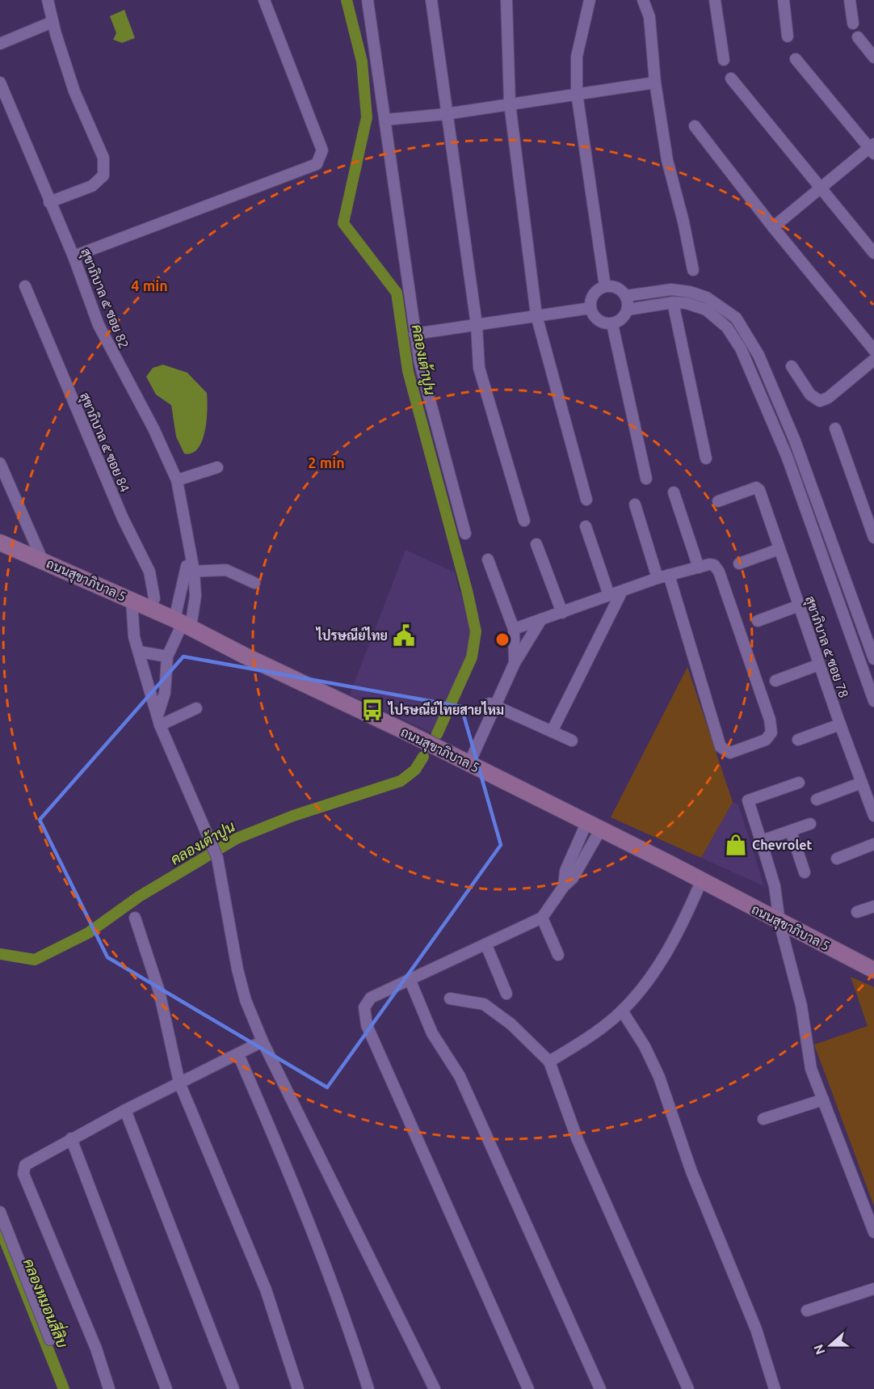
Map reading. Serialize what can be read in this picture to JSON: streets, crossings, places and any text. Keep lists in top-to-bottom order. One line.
{"streets":{"main road":["ถนนสุขาภิบาล 5"],"street":["สุขาภิบาล ๕ ซอย 82","สุขาภิบาล ๕ ซอย 84","สุขาภิบาล ๕ ซอย 78"]},"crossings":[["สุขาภิบาล ๕ ซอย 82","ถนนสุขาภิบาล 5"],["สุขาภิบาล ๕ ซอย 84","ถนนสุขาภิบาล 5"]],"water":["คลองเต้าปูน","คลองหมอนสี่สิบ"],"places":{"public building":["ไปรษณีย์ไทย"],"bus stop":["ไปรษณีย์ไทยสายไหม"],"shop":["Chevrolet"]},"north":"left","rings":["4 min","2 min"]}
